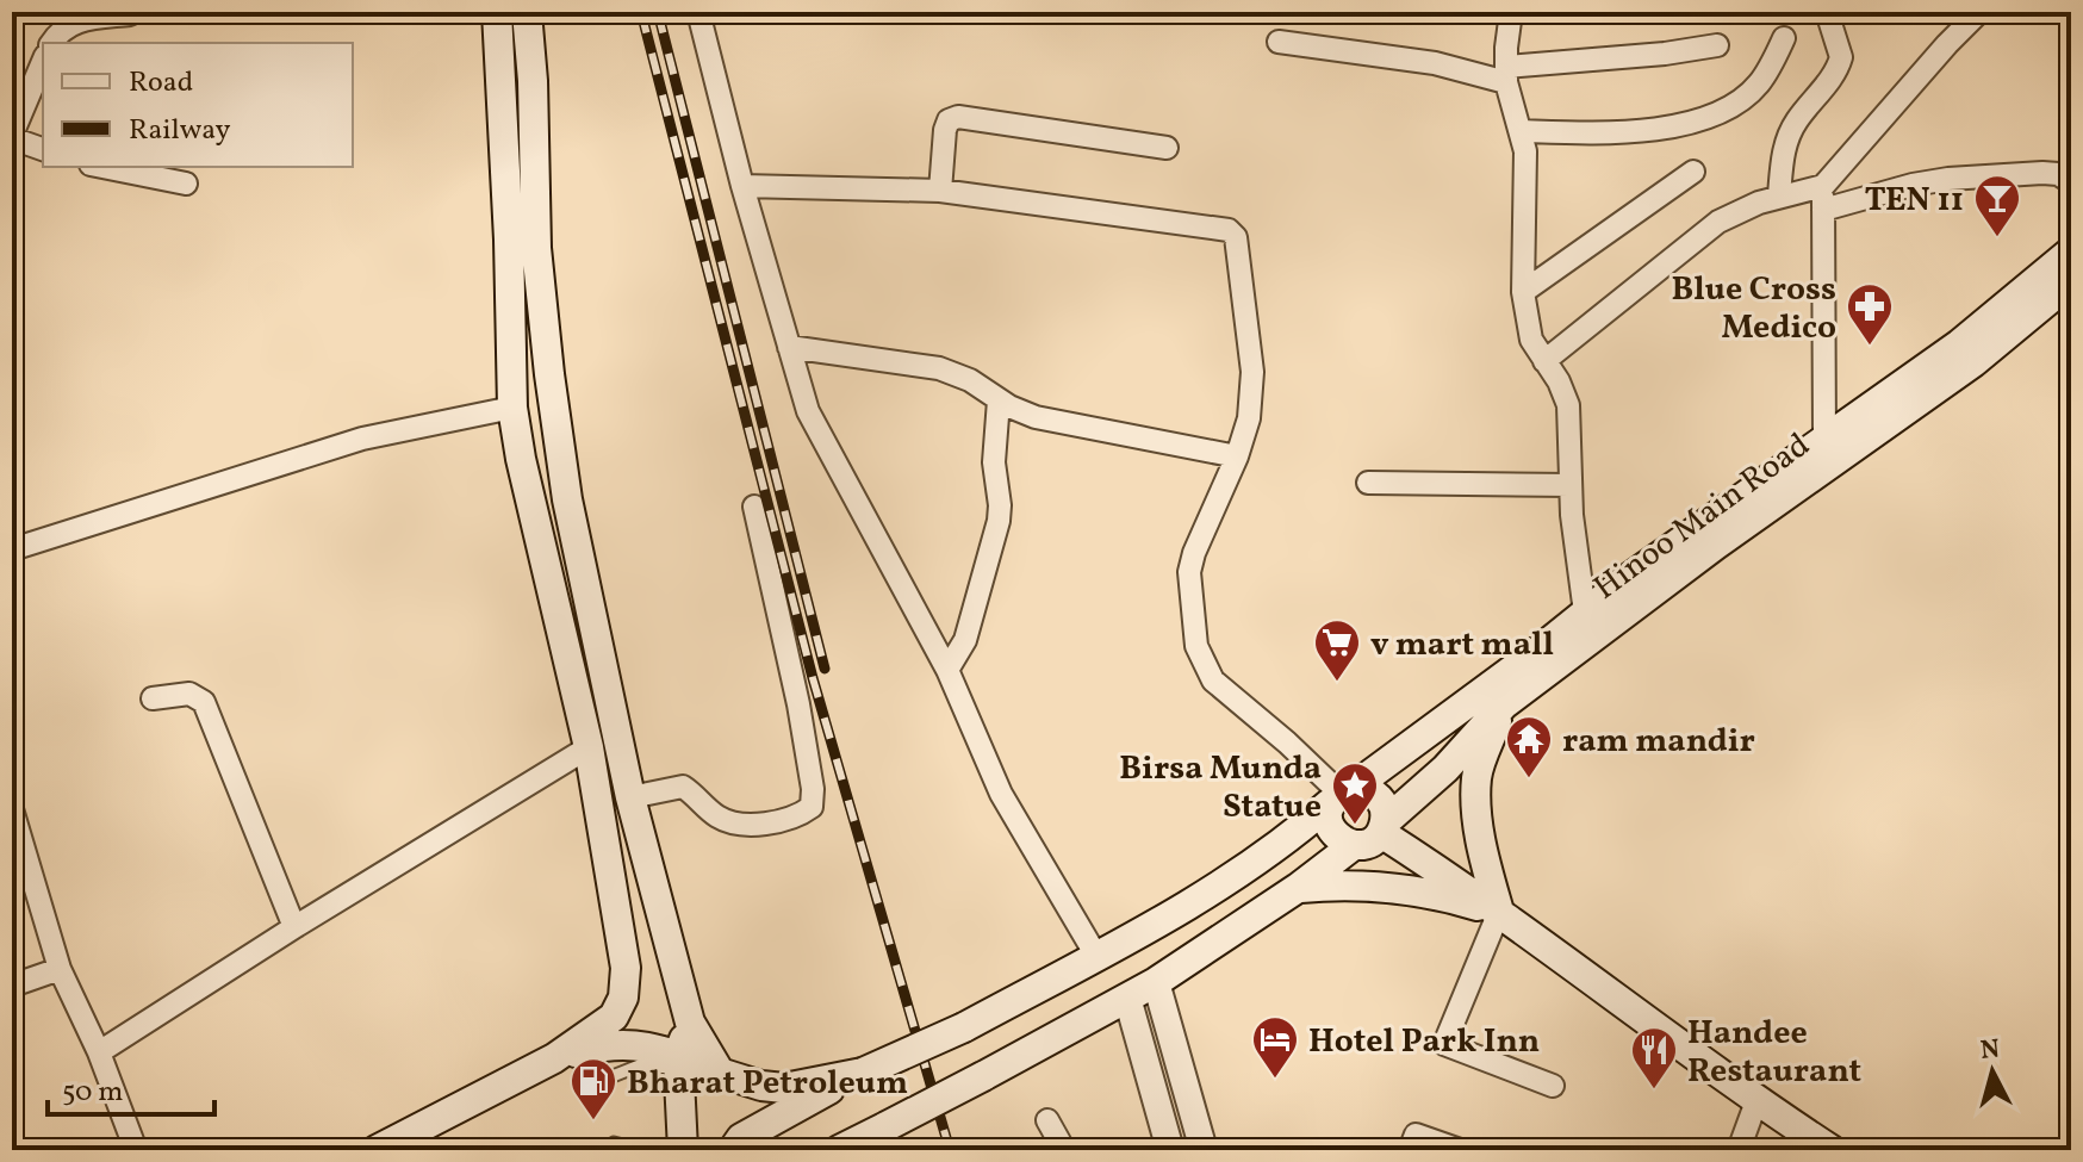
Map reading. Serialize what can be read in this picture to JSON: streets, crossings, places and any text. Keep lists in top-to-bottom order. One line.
{"streets":{"main road":["Hinoo Main Road"]},"places":{"bar":["TEN 11"],"pharmacy":["Blue Cross Medico"],"supermarket":["v mart mall"],"temple":["ram mandir"],"place":["Birsa Munda Statue"],"hotel":["Hotel Park Inn"],"restaurant":["Handee Restaurant"],"fuel station":["Bharat Petroleum"]},"legend":["Road","Railway"],"scale_bar":"50 m","north":"top"}
